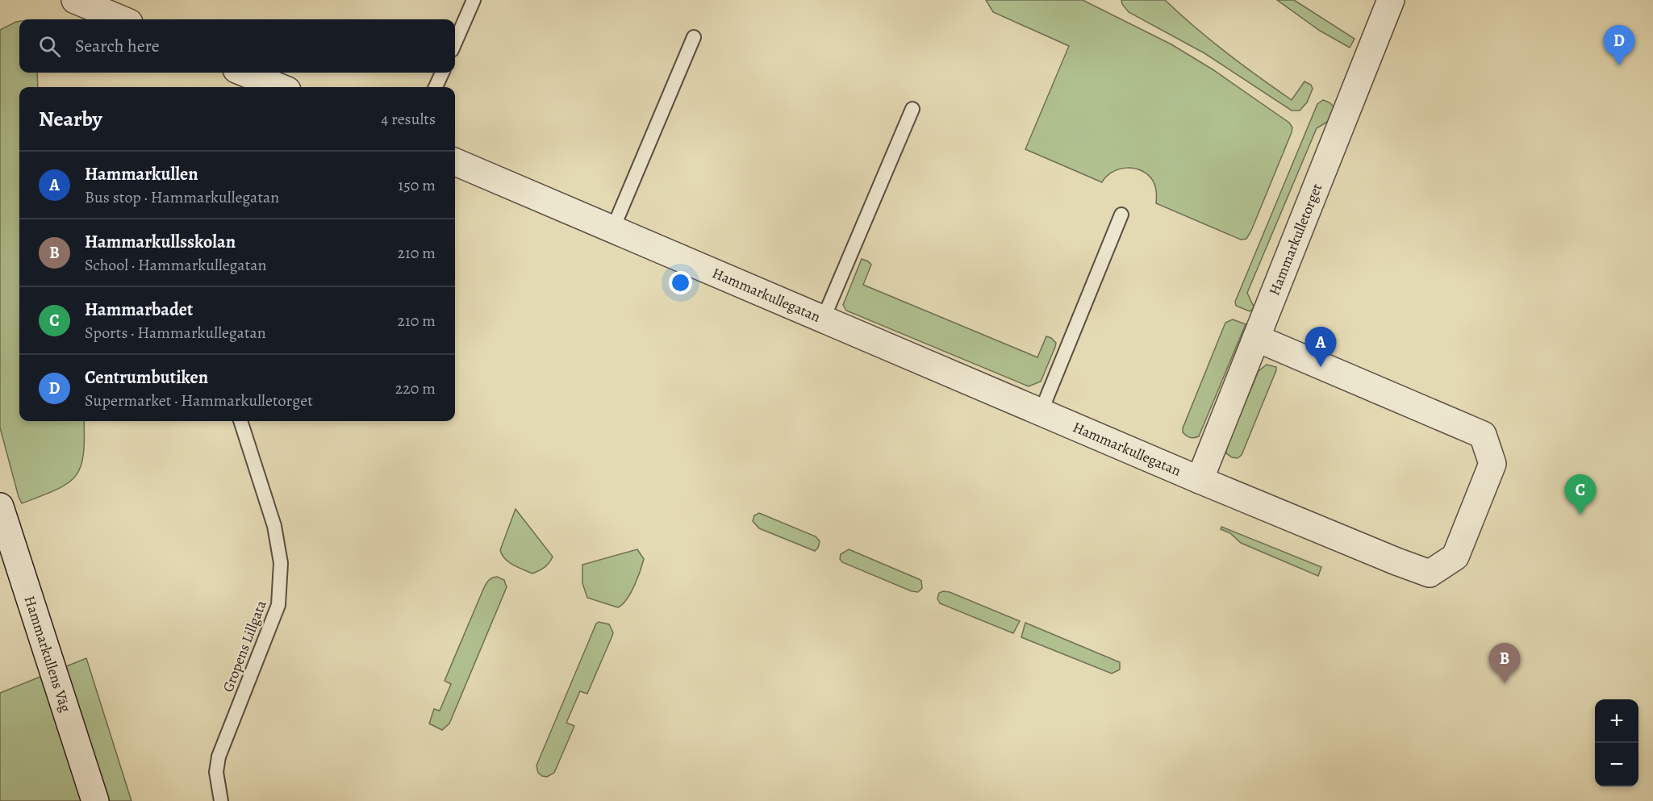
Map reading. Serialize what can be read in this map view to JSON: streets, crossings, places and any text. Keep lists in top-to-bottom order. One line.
{"streets":{"street":["Hammarkulletorget","Hammarkullegatan","Hammarkullens Väg"],"lane":["Gropens Lillgata"]},"crossings":[["Hammarkulletorget","Hammarkullegatan"]],"page":{"search":"Search here","pins":["D","A","C","B"],"heading":["Nearby","4 results"],"list":[{"mark":"A","name":"Hammarkullen","note":"Bus stop · Hammarkullegatan","value":"150 m"},{"mark":"B","name":"Hammarkullsskolan","note":"School · Hammarkullegatan","value":"210 m"},{"mark":"C","name":"Hammarbadet","note":"Sports · Hammarkullegatan","value":"210 m"},{"mark":"D","name":"Centrumbutiken","note":"Supermarket · Hammarkulletorget","value":"220 m"}],"map_buttons":["+","−"]}}
